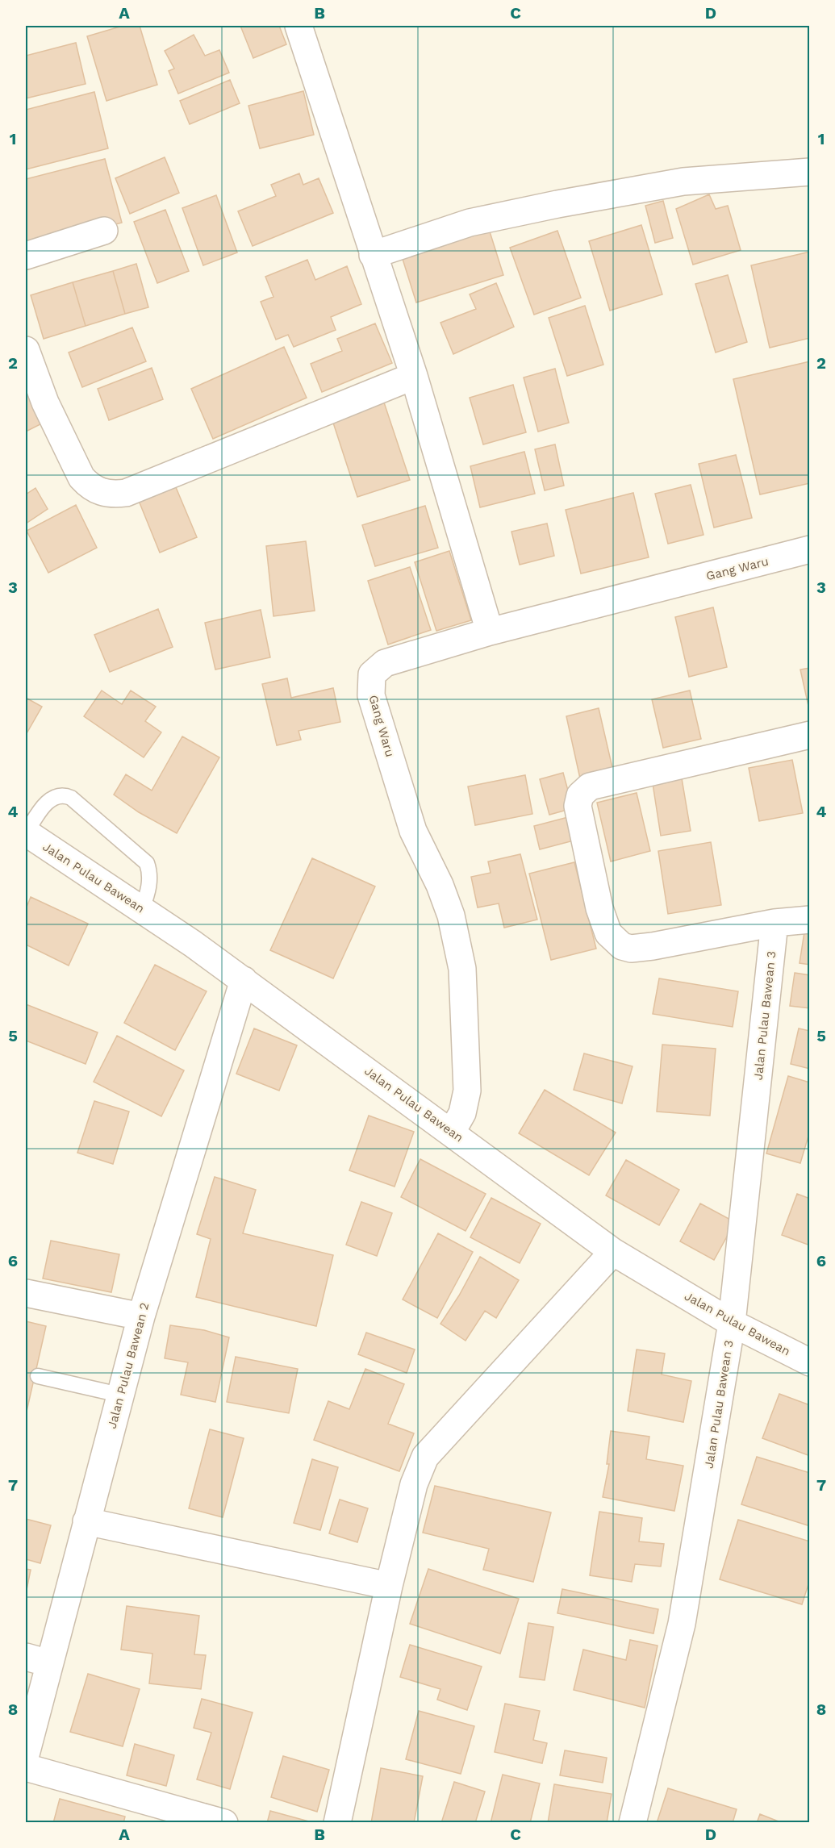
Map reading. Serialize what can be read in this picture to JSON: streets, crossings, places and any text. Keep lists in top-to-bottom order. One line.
{"streets":{"street":["Gang Waru","Jalan Pulau Bawean","Jalan Pulau Bawean 3","Jalan Pulau Bawean 2"]},"crossings":[["Gang Waru","Jalan Pulau Bawean"],["Jalan Pulau Bawean","Jalan Pulau Bawean 3"],["Jalan Pulau Bawean","Jalan Pulau Bawean 2"]],"grid":{"columns":["A","B","C","D"],"rows":["1","2","3","4","5","6","7","8"]}}
